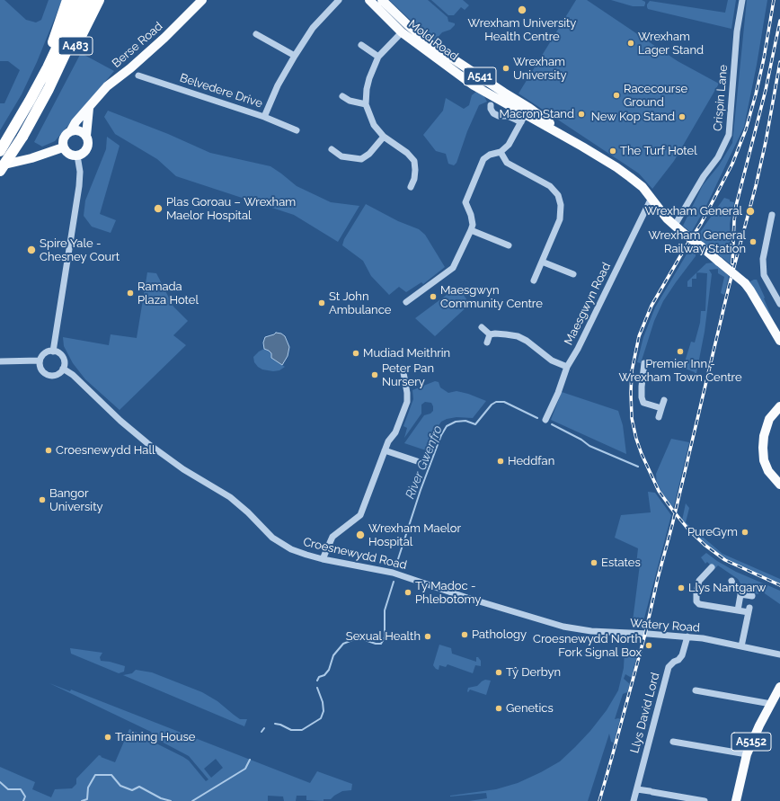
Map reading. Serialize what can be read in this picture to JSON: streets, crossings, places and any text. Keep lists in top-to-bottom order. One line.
{"streets":{"highway":["A483"],"main road":["Mold Road","Berse Road","A541","A5152"],"street":["Belvedere Drive","Crispin Lane","Maesgwyn Road","Croesnewydd Road","Watery Road","Llys David Lord"]},"crossings":[["Mold Road","A541"],["Mold Road","Crispin Lane"],["Mold Road","Maesgwyn Road"],["A541","Crispin Lane"],["Croesnewydd Road","Watery Road"],["Watery Road","Llys David Lord"]],"water":["River Gwenfro"],"places":["Wrexham University Health Centre","Wrexham Lager Stand","Wrexham University","Racecourse Ground","Macron Stand","New Kop Stand","The Turf Hotel","Plas Goroau – Wrexham Maelor Hospital","Wrexham General","Wrexham General Railway Station","Spire Yale - Chesney Court","Ramada Plaza Hotel","Maesgwyn Community Centre","St John Ambulance","Premier Inn - Wrexham Town Centre","Mudiad Meithrin","Peter Pan Nursery","Croesnewydd Hall","Heddfan","Bangor University","PureGym","Wrexham Maelor Hospital","Estates","Llys Nantgarw","Ty Madoc - Phlebotomy","Pathology","Sexual Health","Croesnewydd North Fork Signal Box","Tŷ Derbyn","Genetics","Training House"]}
